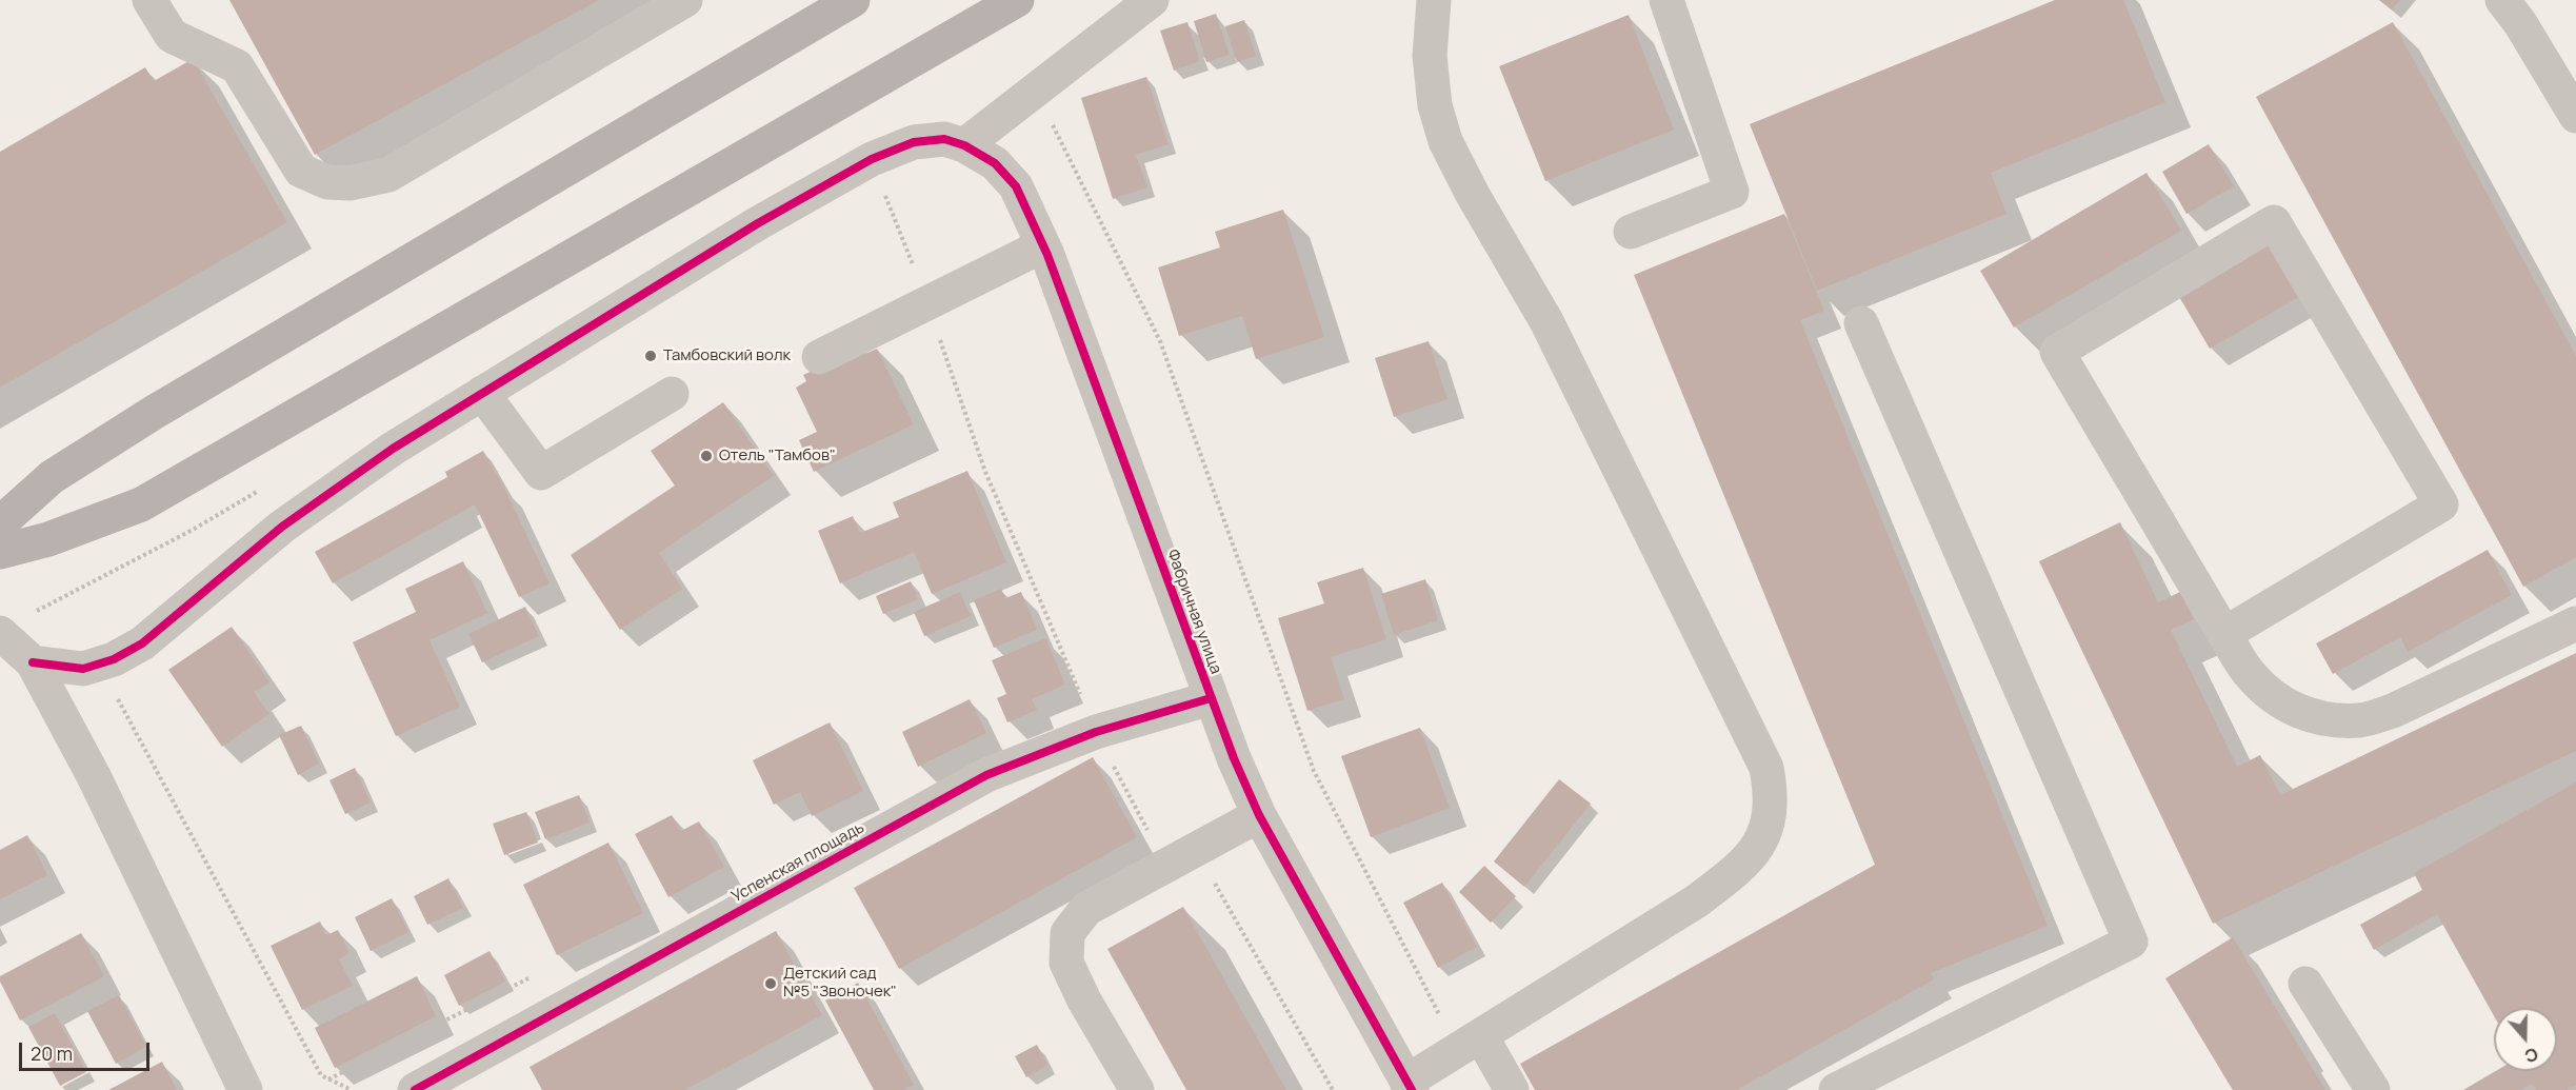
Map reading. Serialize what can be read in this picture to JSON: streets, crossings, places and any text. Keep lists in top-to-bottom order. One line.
{"streets":{"street":["Фабричная улица","Успенская площадь"]},"crossings":[["Фабричная улица","Успенская площадь"]],"places":["Тамбовский волк","Отель \"Тамбов\"","Детский сад №5 \"Звоночек\""],"scale_bar":"20 m","north":"bottom"}
